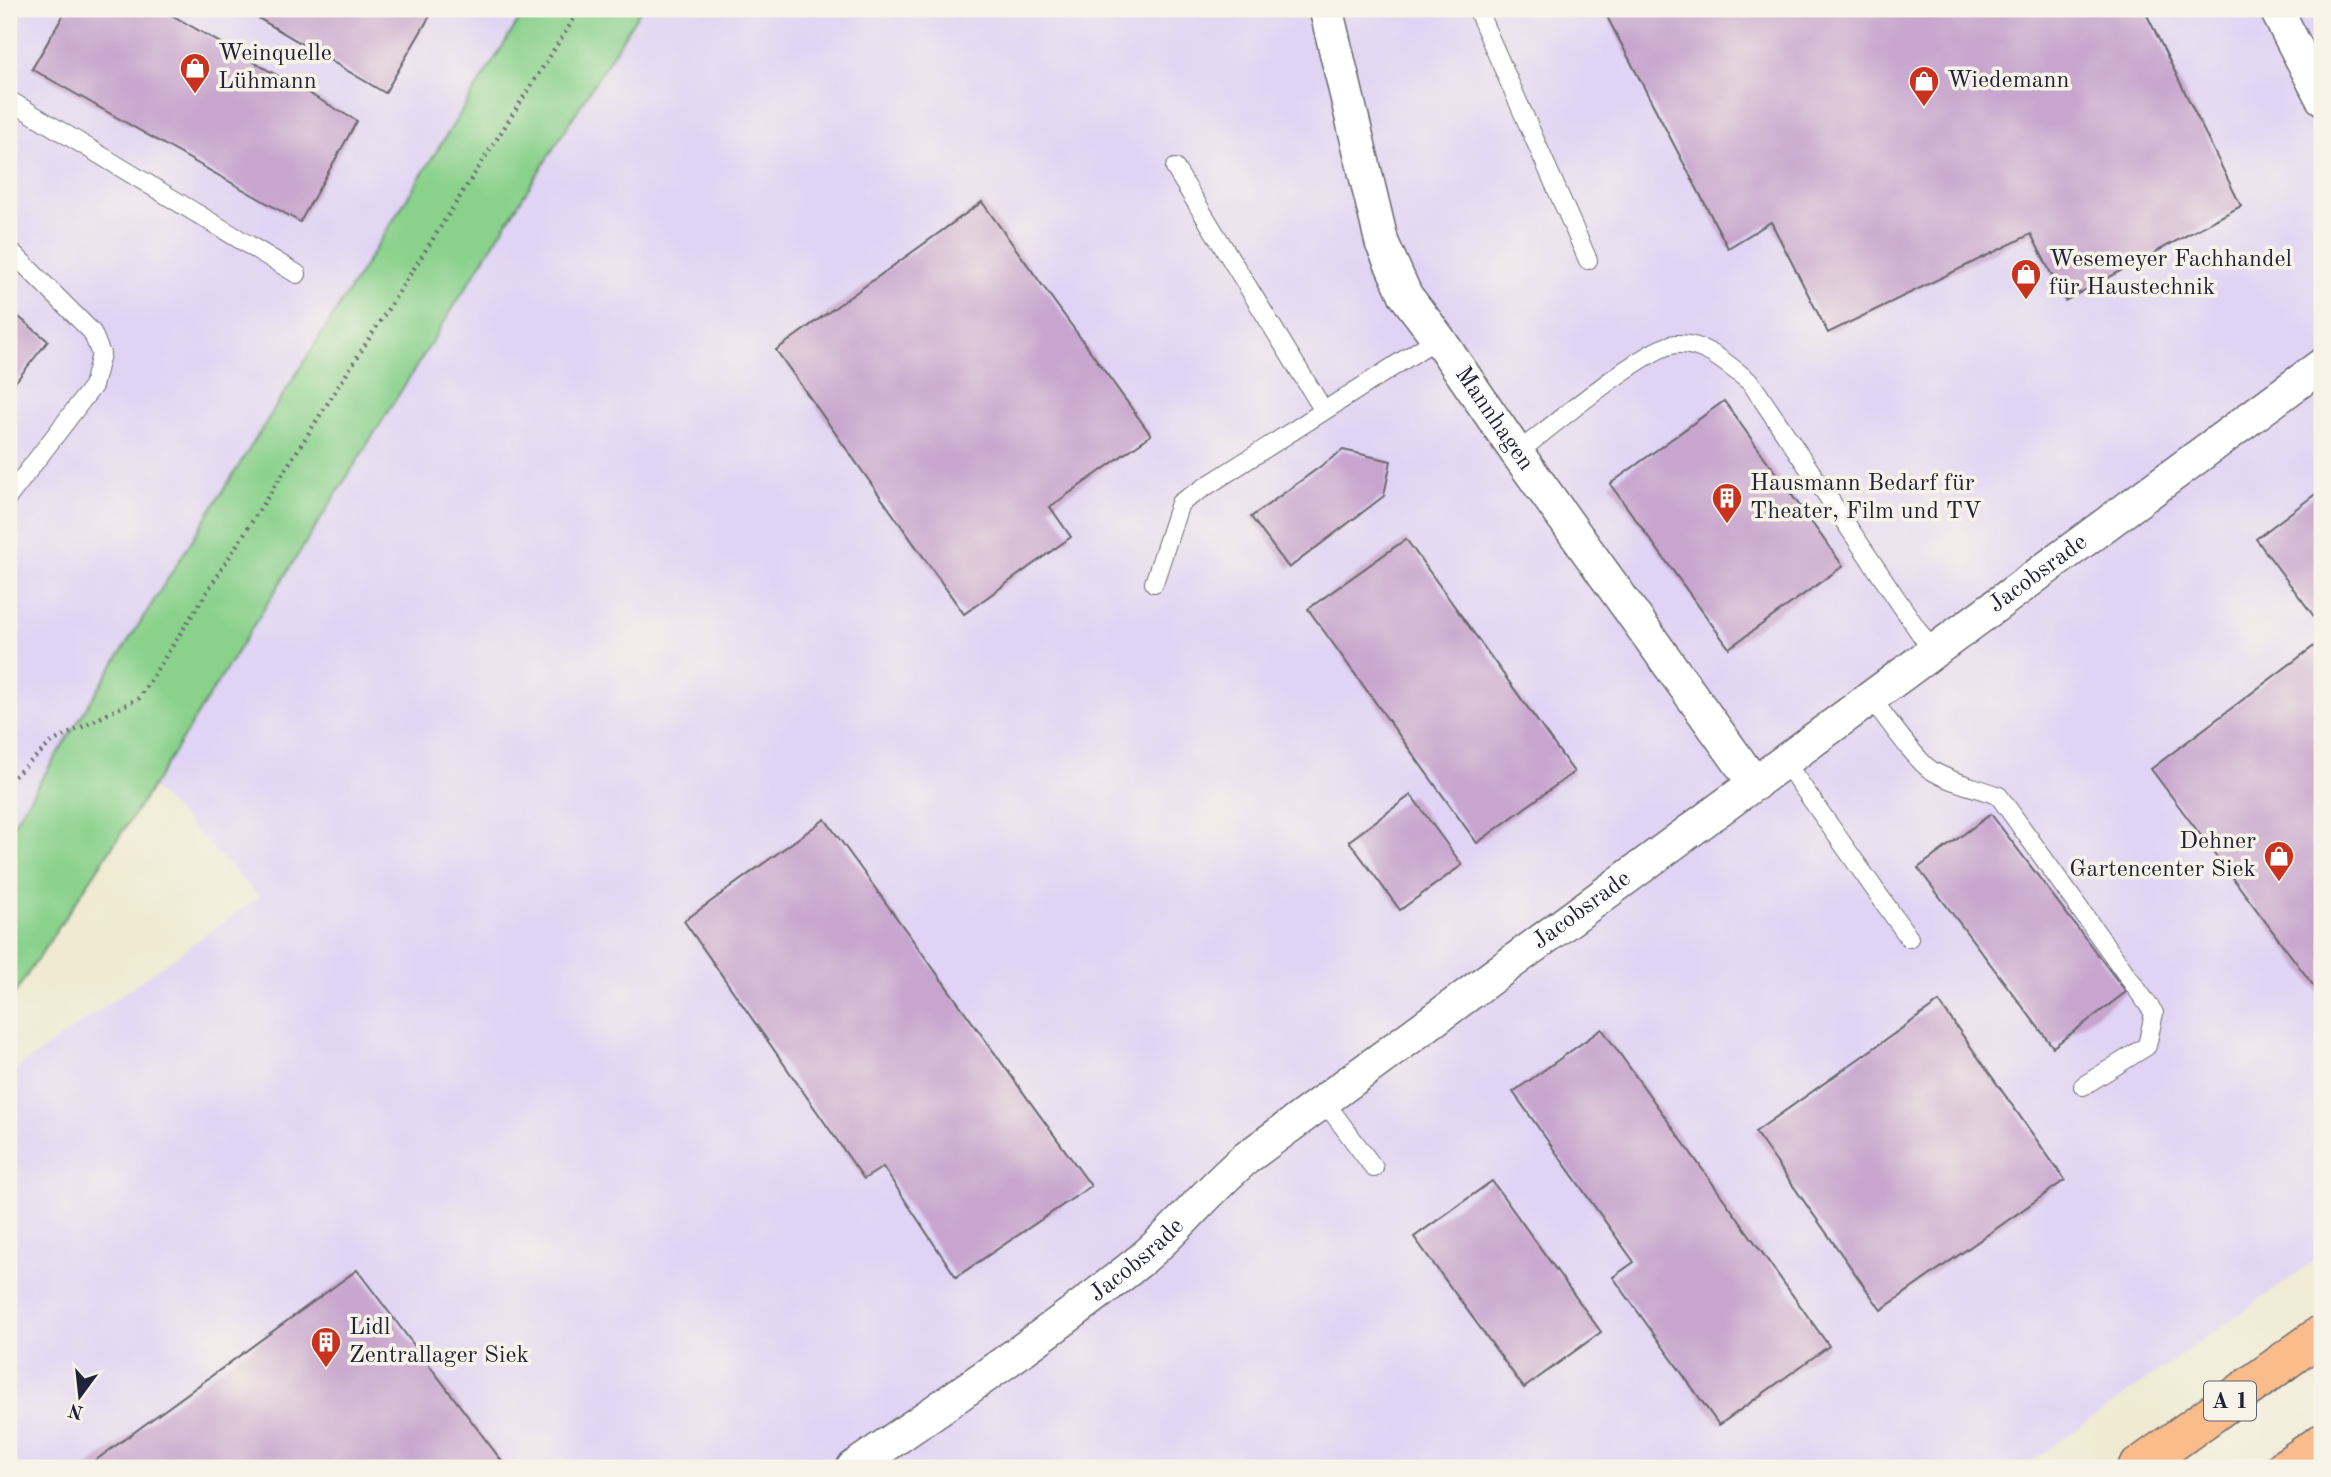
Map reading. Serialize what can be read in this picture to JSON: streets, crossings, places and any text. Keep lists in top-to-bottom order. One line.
{"streets":{"highway":["A 1"],"street":["Mannhagen","Jacobsrade"]},"crossings":[["Mannhagen","Jacobsrade"]],"places":{"shop":["Weinquelle Lühmann","Wiedemann","Wesemeyer Fachhandel für Haustechnik","Dehner Gartencenter Siek"],"building":["Hausmann Bedarf für Theater, Film und TV","Lidl Zentrallager Siek"]},"north":"bottom"}
